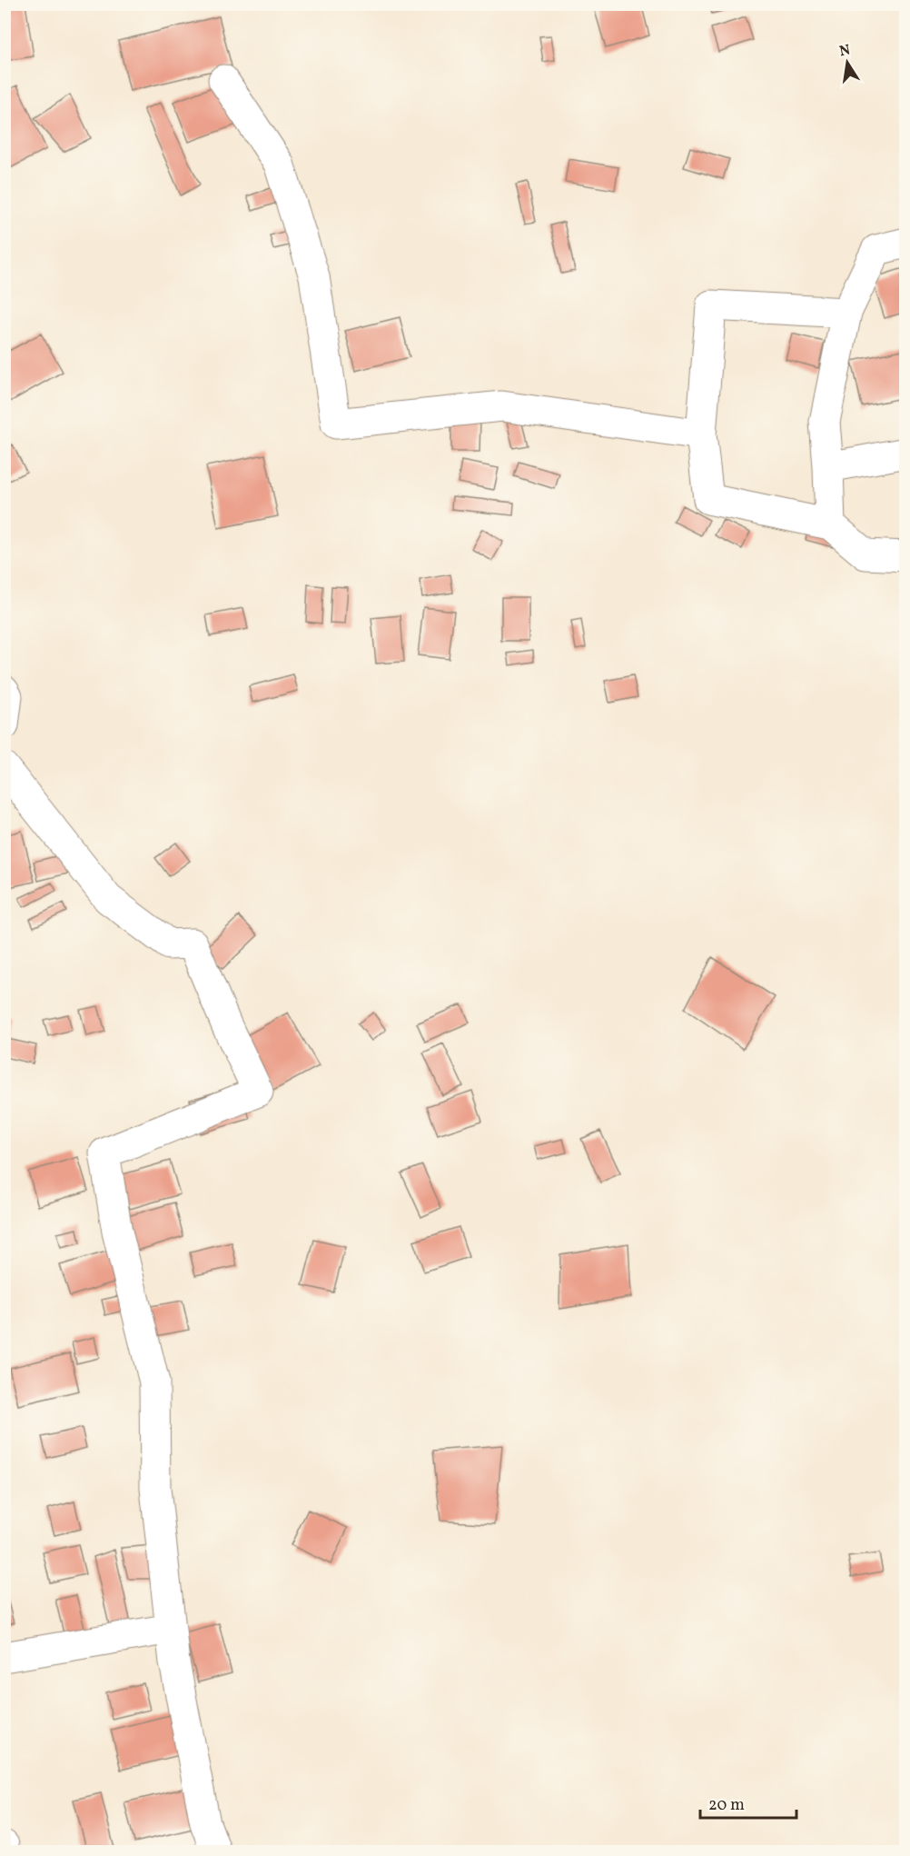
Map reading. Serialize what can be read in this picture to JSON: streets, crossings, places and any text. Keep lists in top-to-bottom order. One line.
{"scale_bar":"20 m","north":"top"}
